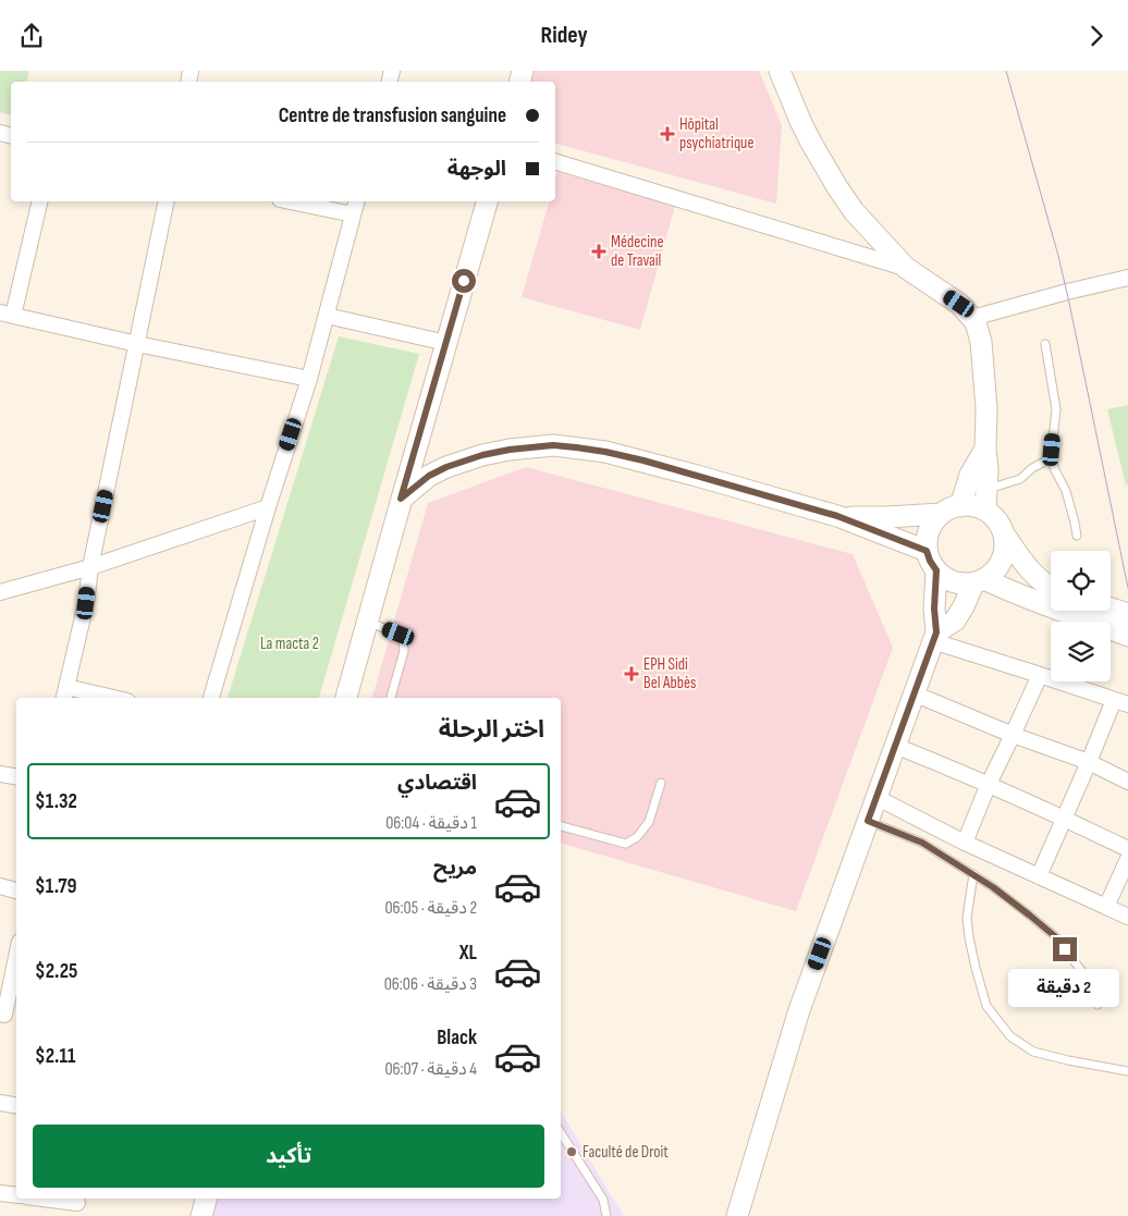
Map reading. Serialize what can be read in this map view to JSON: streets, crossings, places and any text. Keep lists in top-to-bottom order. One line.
{"parks":["La macta 2"],"places":{"health":["Hôpital psychiatrique","Médecine de Travail","EPH Sidi Bel Abbès"],"other":["Faculté de Droit"]},"page":{"header":"Ridey","banner":["Centre de transfusion sanguine","الوجهة"],"heading":"اختر الرحلة","list":[{"name":"اقتصادي","note":"1 دقيقة · 06:04","value":"$1.32"},{"name":"مريح","note":"2 دقيقة · 06:05","value":"$1.79"},{"name":"XL","note":"3 دقيقة · 06:06","value":"$2.25"},{"name":"Black","note":"4 دقيقة · 06:07","value":"$2.11"}],"bubble":"2 دقيقة","buttons":"تأكيد"}}
